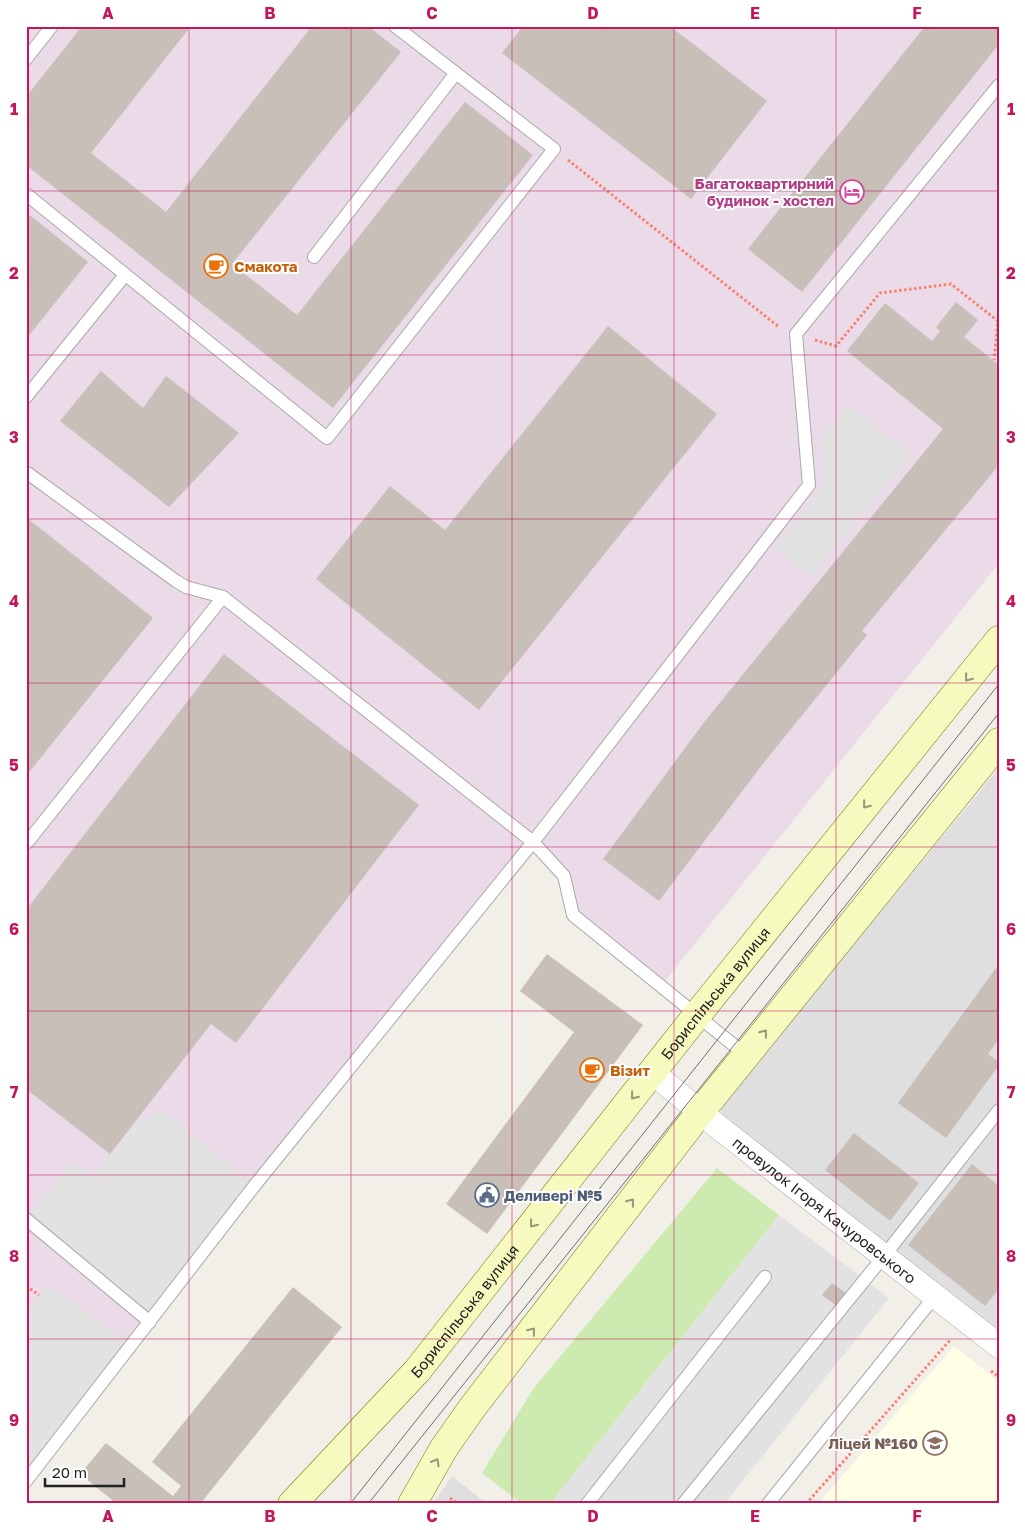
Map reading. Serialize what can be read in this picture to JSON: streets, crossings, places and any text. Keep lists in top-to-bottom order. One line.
{"streets":{"main road":["Бориспільська вулиця"],"street":["провулок Ігоря Качуровського"]},"crossings":[["Бориспільська вулиця","провулок Ігоря Качуровського"]],"places":{"hotel":["Багатоквартирний будинок - хостел"],"cafe":["Смакота","Візит"],"public building":["Деливері №5"],"school or university":["Ліцей №160"]},"scale_bar":"20 m","grid":{"columns":["A","B","C","D","E","F"],"rows":["1","2","3","4","5","6","7","8","9"]}}
